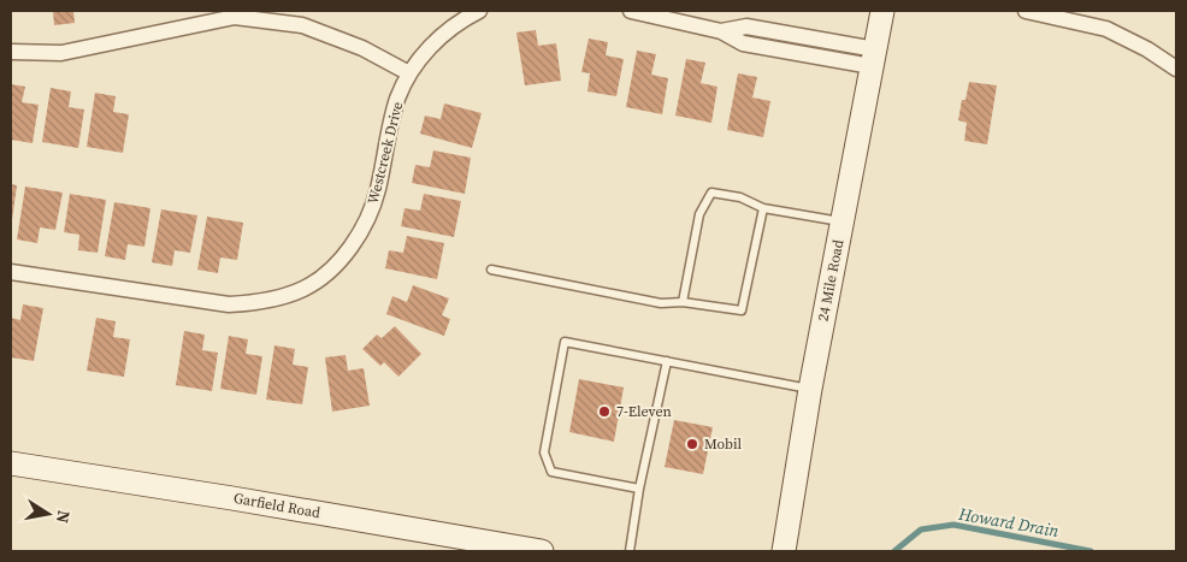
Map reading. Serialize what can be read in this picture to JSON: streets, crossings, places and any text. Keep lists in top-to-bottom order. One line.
{"streets":{"street":["Westcreek Drive","24 Mile Road","Garfield Road"]},"water":["Howard Drain"],"places":["7-Eleven","Mobil"],"north":"right"}
